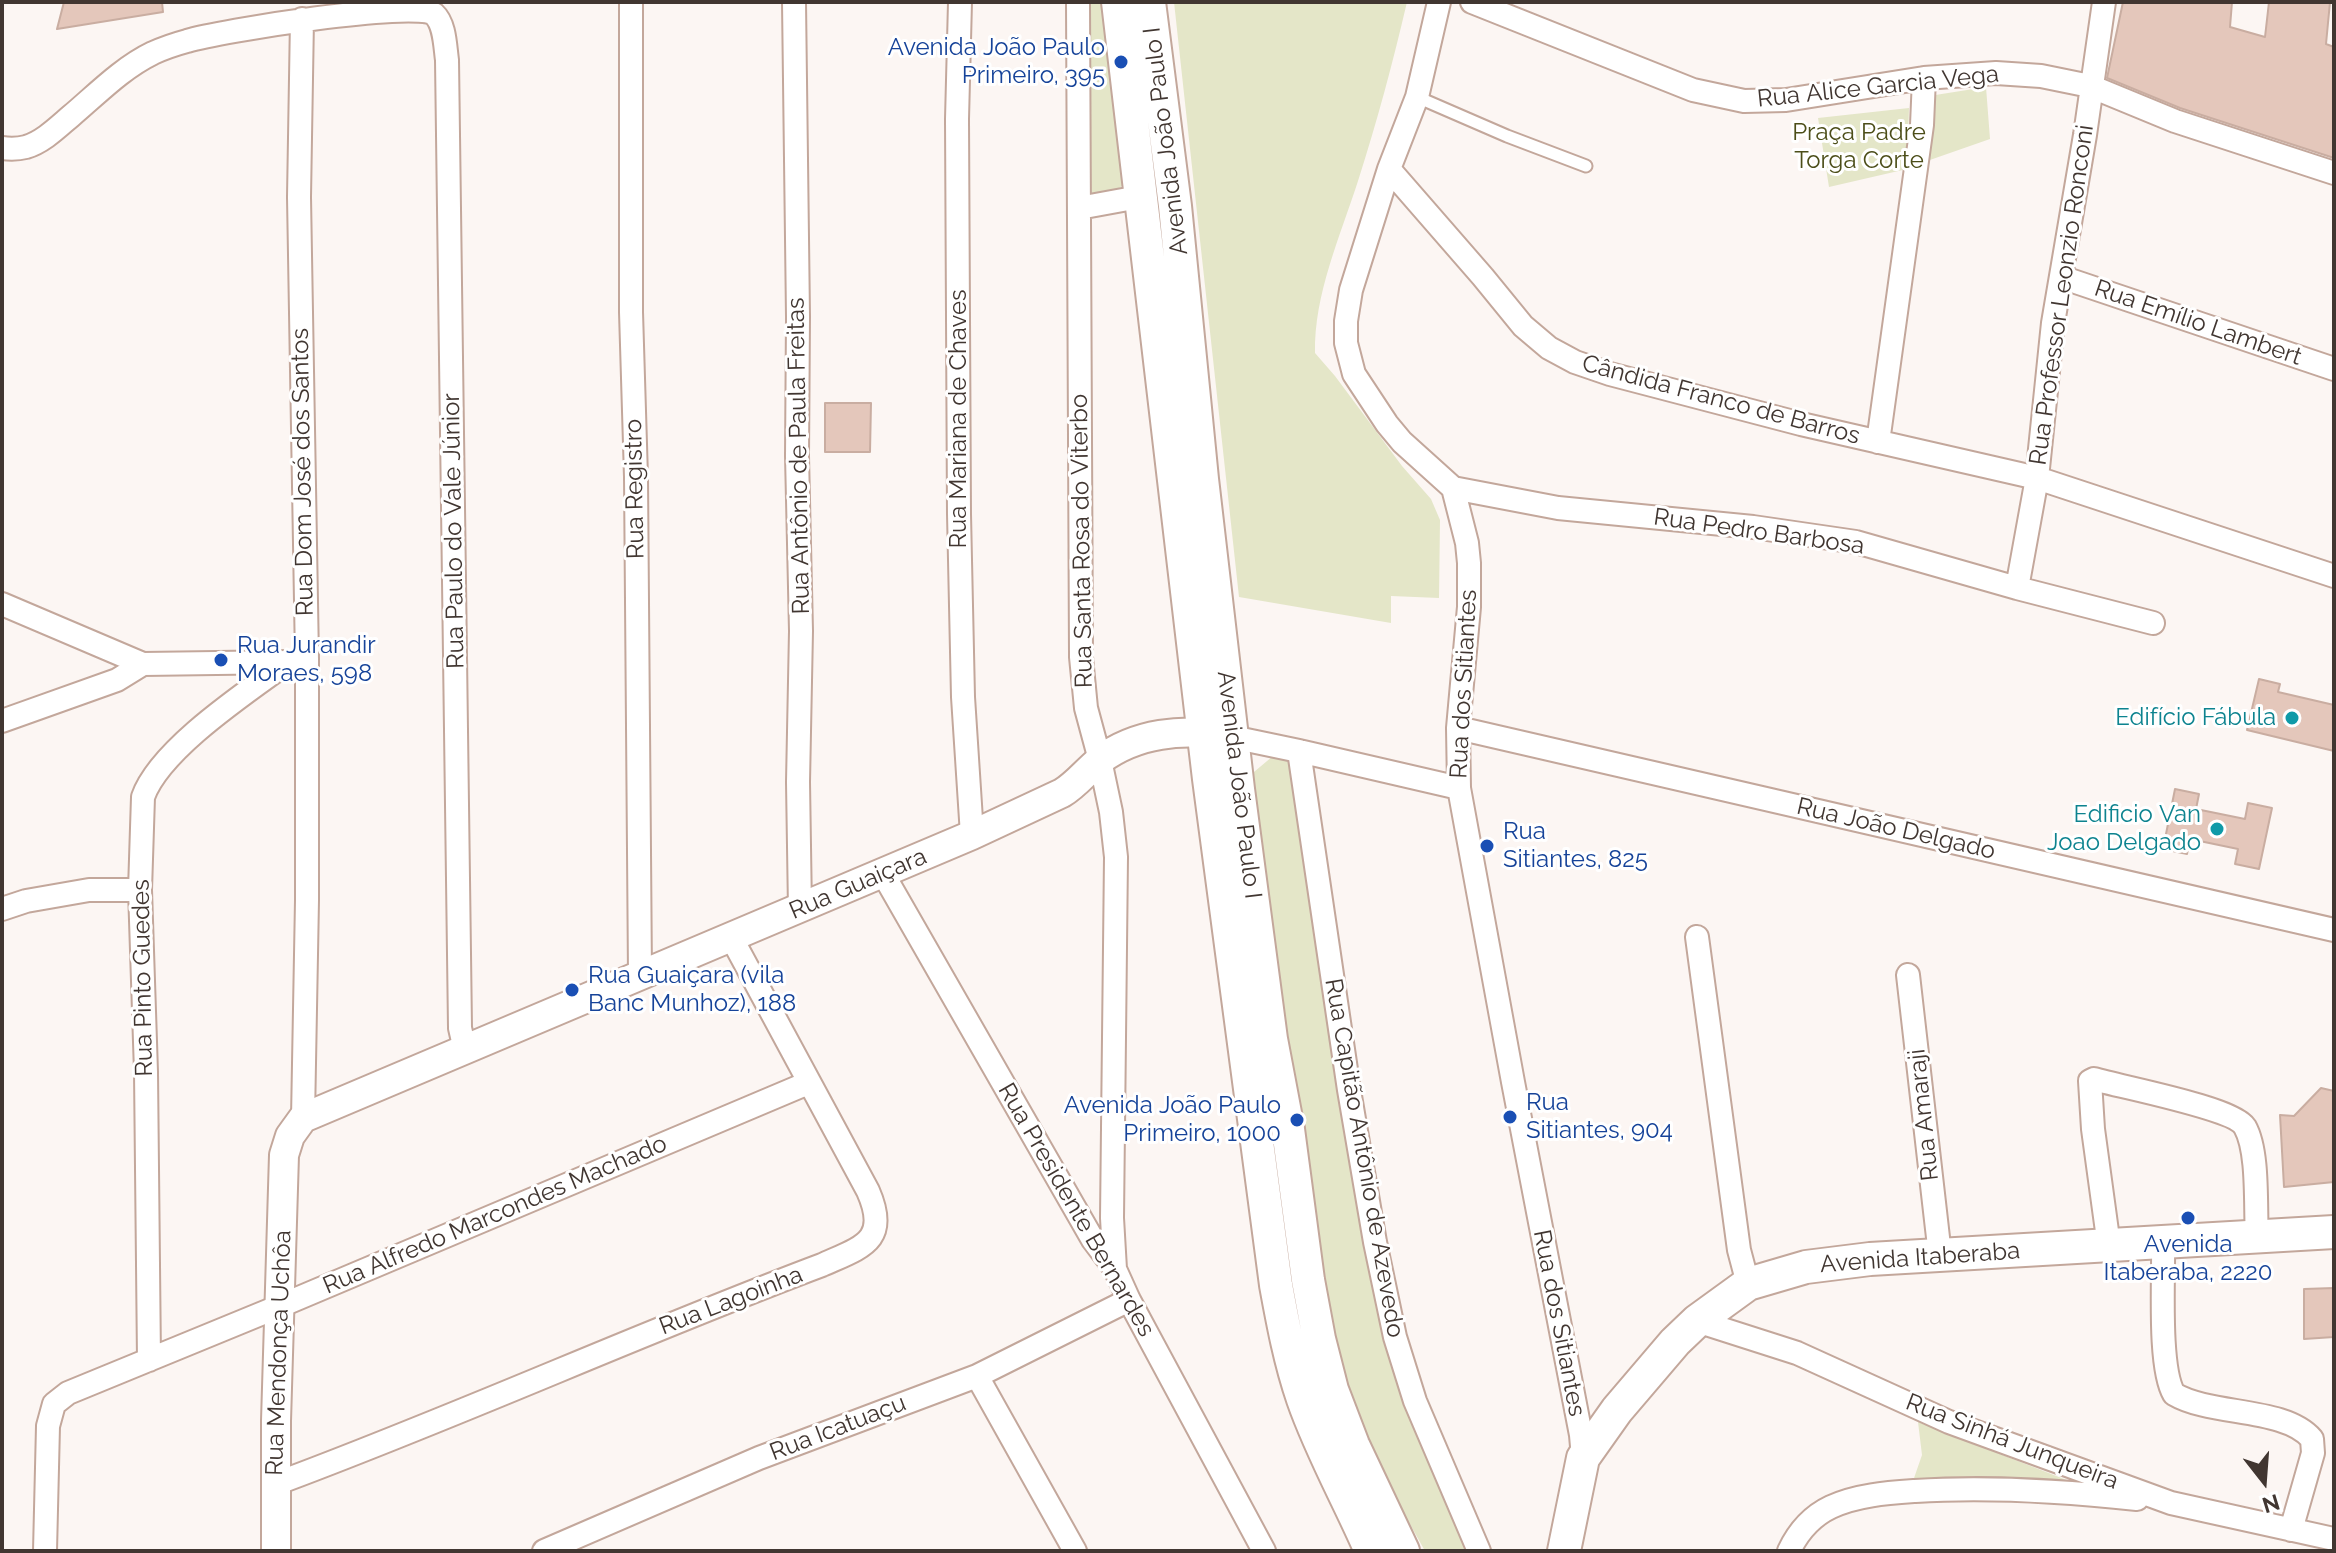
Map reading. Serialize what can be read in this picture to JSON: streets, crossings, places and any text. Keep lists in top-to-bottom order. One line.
{"streets":{"main road":["Avenida João Paulo I","Avenida Itaberaba"],"street":["Rua Alice Garcia Vega","Rua Professor Leonzio Ronconi","Rua Emílio Lambert","Cândida Franco de Barros","Rua Mariana de Chaves","Rua Antônio de Paula Freitas","Rua Dom José dos Santos","Rua Registro","Rua Paulo do Vale Júnior","Rua Pedro Barbosa","Rua Santa Rosa do Viterbo","Rua dos Sitiantes","Rua João Delgado","Rua Guaiçara","Rua Pinto Guedes","Rua Amaraji","Rua Capitão Antônio de Azevedo","Rua Presidente Bernardes","Rua Alfredo Marcondes Machado","Rua Lagoinha","Rua Mendonça Uchôa","Rua Icatuaçu","Rua Sinhá Junqueira"]},"crossings":[["Rua Alice Garcia Vega","Rua Professor Leonzio Ronconi"],["Avenida João Paulo I","Rua Guaiçara"],["Rua Professor Leonzio Ronconi","Rua Emílio Lambert"],["Rua Professor Leonzio Ronconi","Cândida Franco de Barros"],["Rua Professor Leonzio Ronconi","Rua Pedro Barbosa"],["Rua Mariana de Chaves","Rua Guaiçara"],["Rua Antônio de Paula Freitas","Rua Guaiçara"],["Rua Dom José dos Santos","Rua Guaiçara"],["Rua Dom José dos Santos","Rua Pinto Guedes"],["Rua Dom José dos Santos","Rua Mendonça Uchôa"],["Rua Registro","Rua Guaiçara"],["Rua Paulo do Vale Júnior","Rua Guaiçara"],["Rua Pedro Barbosa","Rua dos Sitiantes"],["Rua Santa Rosa do Viterbo","Rua Guaiçara"],["Rua Santa Rosa do Viterbo","Rua Presidente Bernardes"],["Rua dos Sitiantes","Rua João Delgado"],["Rua dos Sitiantes","Rua Guaiçara"],["Rua dos Sitiantes","Avenida Itaberaba"],["Rua Guaiçara","Rua Capitão Antônio de Azevedo"],["Rua Guaiçara","Rua Presidente Bernardes"],["Rua Guaiçara","Rua Lagoinha"],["Rua Guaiçara","Rua Mendonça Uchôa"],["Rua Pinto Guedes","Rua Alfredo Marcondes Machado"],["Rua Amaraji","Avenida Itaberaba"],["Rua Presidente Bernardes","Rua Icatuaçu"],["Rua Alfredo Marcondes Machado","Rua Lagoinha"],["Rua Alfredo Marcondes Machado","Rua Mendonça Uchôa"],["Avenida Itaberaba","Rua Sinhá Junqueira"],["Rua Lagoinha","Rua Mendonça Uchôa"]],"parks":["Praça Padre Torga Corte"],"places":["Avenida João Paulo Primeiro, 395","Rua Jurandir Moraes, 598","Edifício Fábula","Edificio Van Joao Delgado","Rua Sitiantes, 825","Rua Guaiçara (vila Banc Munhoz), 188","Rua Sitiantes, 904","Avenida João Paulo Primeiro, 1000","Avenida Itaberaba, 2220"],"north":"bottom"}
